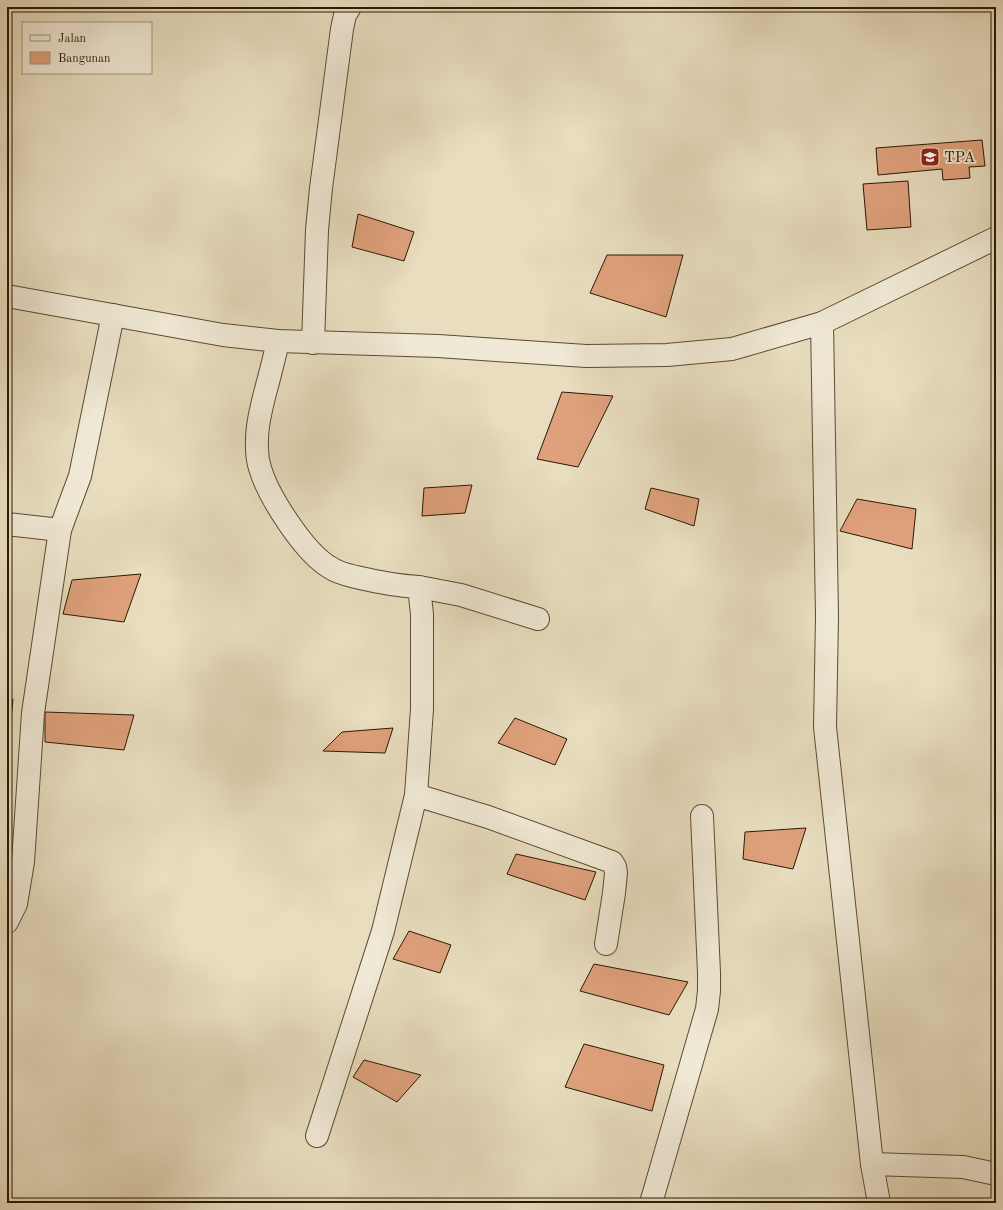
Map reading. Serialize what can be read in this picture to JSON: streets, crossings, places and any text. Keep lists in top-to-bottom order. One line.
{"places":{"school or university":["TPA"]},"legend":["Jalan","Bangunan"]}
